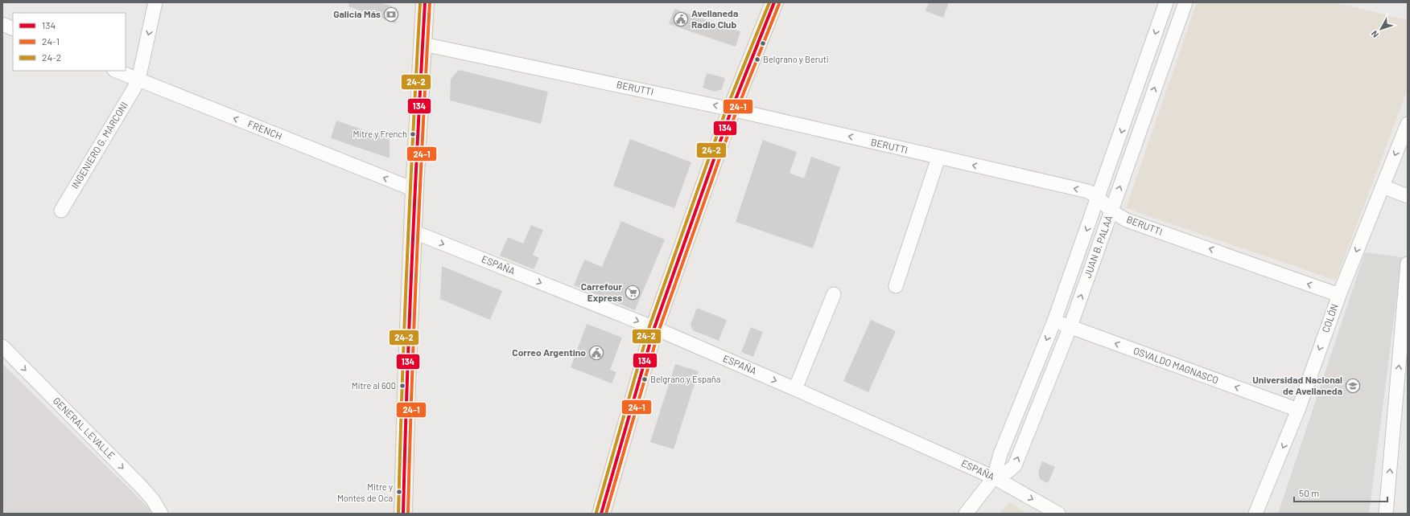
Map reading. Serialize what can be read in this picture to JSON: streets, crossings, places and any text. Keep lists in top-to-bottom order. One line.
{"streets":{"street":["BERUTTI","FRENCH","INGENIERO G. MARCONI","JUAN B. PALAÁ","ESPAÑA","COLÓN","OSVALDO MAGNASCO","GENERAL LEVALLE"]},"crossings":[["BERUTTI","JUAN B. PALAÁ"],["BERUTTI","COLÓN"],["FRENCH","INGENIERO G. MARCONI"],["JUAN B. PALAÁ","ESPAÑA"],["JUAN B. PALAÁ","OSVALDO MAGNASCO"],["COLÓN","OSVALDO MAGNASCO"]],"one_way":["BERUTTI","FRENCH","ESPAÑA","OSVALDO MAGNASCO","GENERAL LEVALLE"],"places":{"bank":["Galicia Más"],"public building":["Avellaneda Radio Club","Correo Argentino"],"other":["Belgrano y Beruti","Mitre y French","Belgrano y España","Mitre al 600","Mitre y Montes de Oca"],"supermarket":["Carrefour Express"],"school or university":["Universidad Nacional de Avellaneda"]},"lines":["transit line 134","transit line 24-1","transit line 24-2"],"legend":["134","24-1","24-2"],"scale_bar":"50 m","north":"bottom left"}
